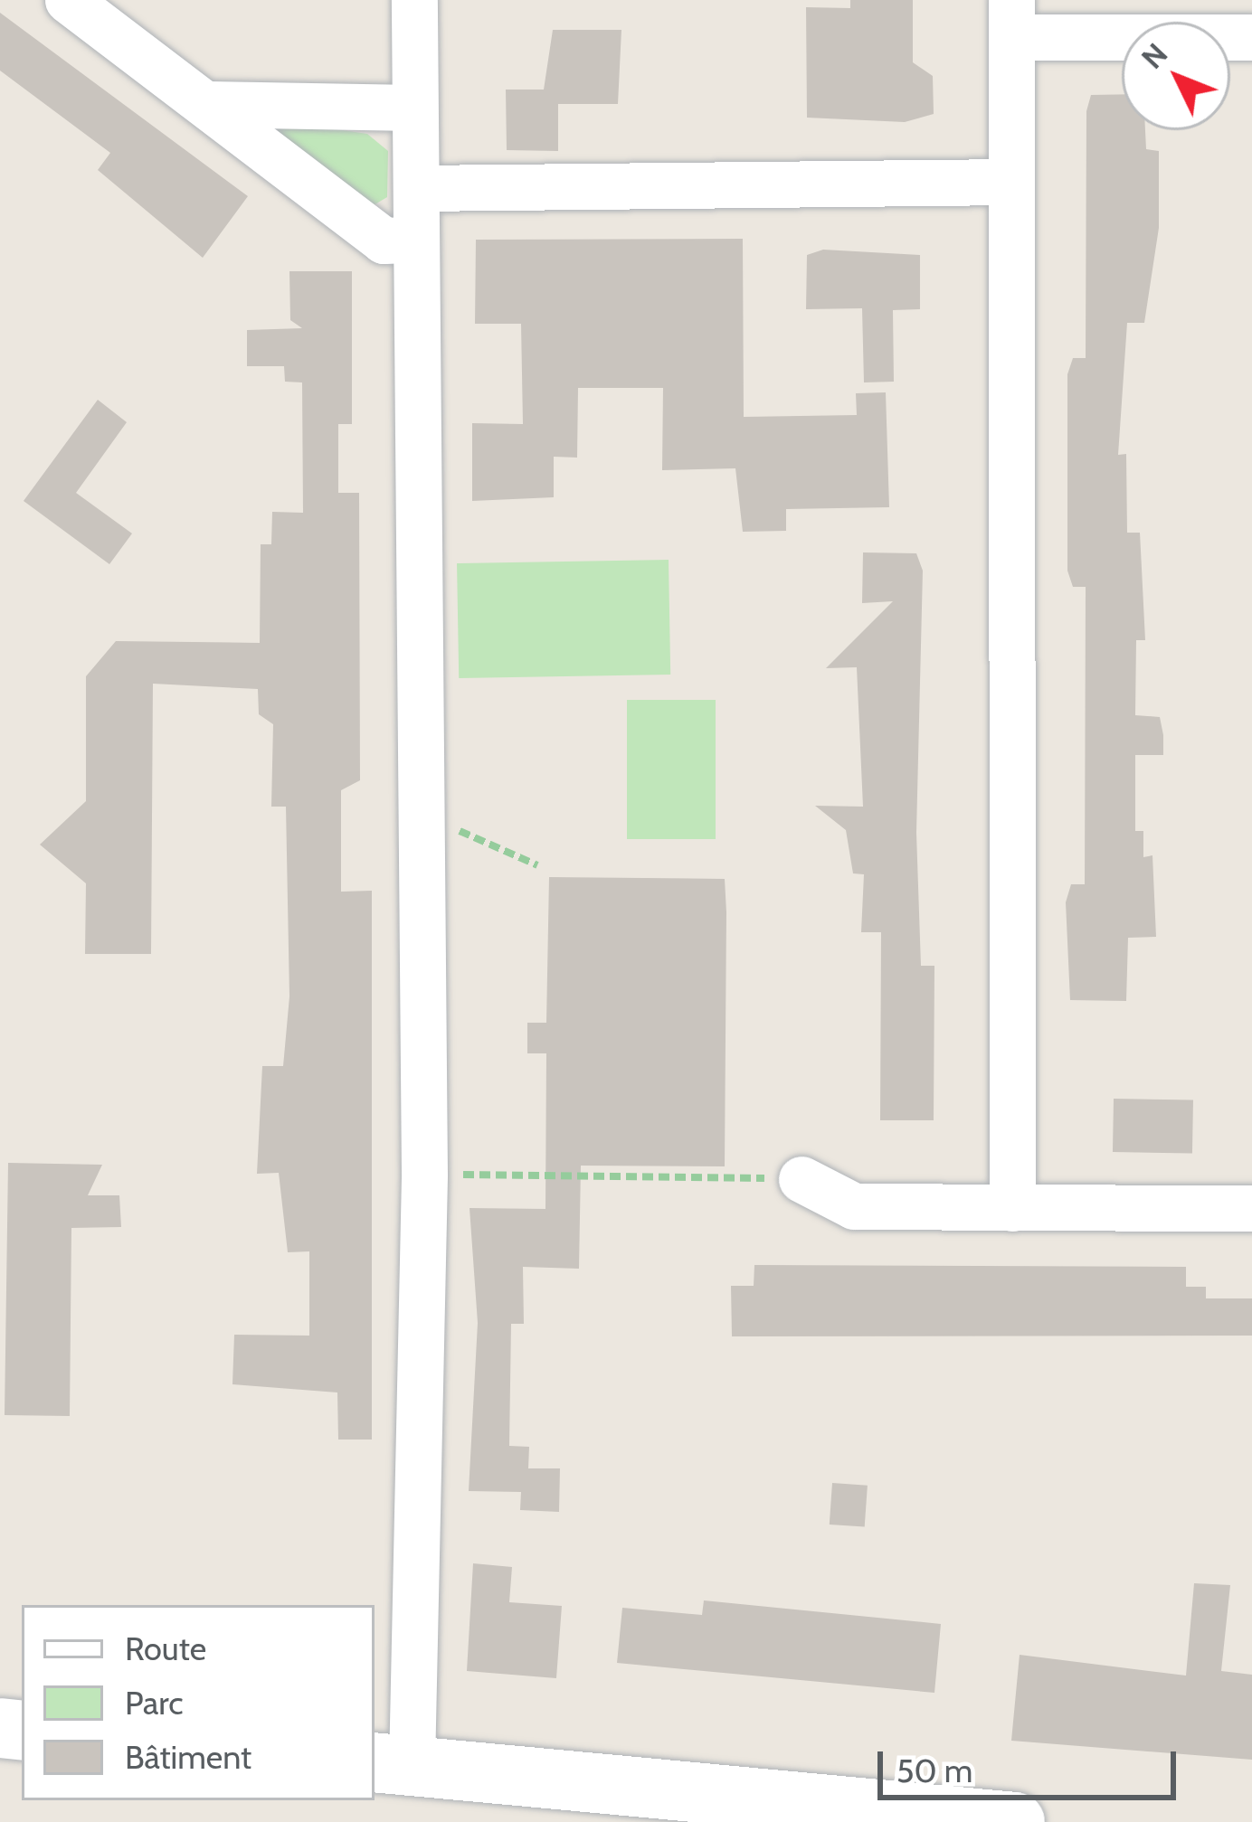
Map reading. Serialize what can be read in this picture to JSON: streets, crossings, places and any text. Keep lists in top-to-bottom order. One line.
{"legend":["Route","Parc","Bâtiment"],"scale_bar":"50 m","north":"top left"}
